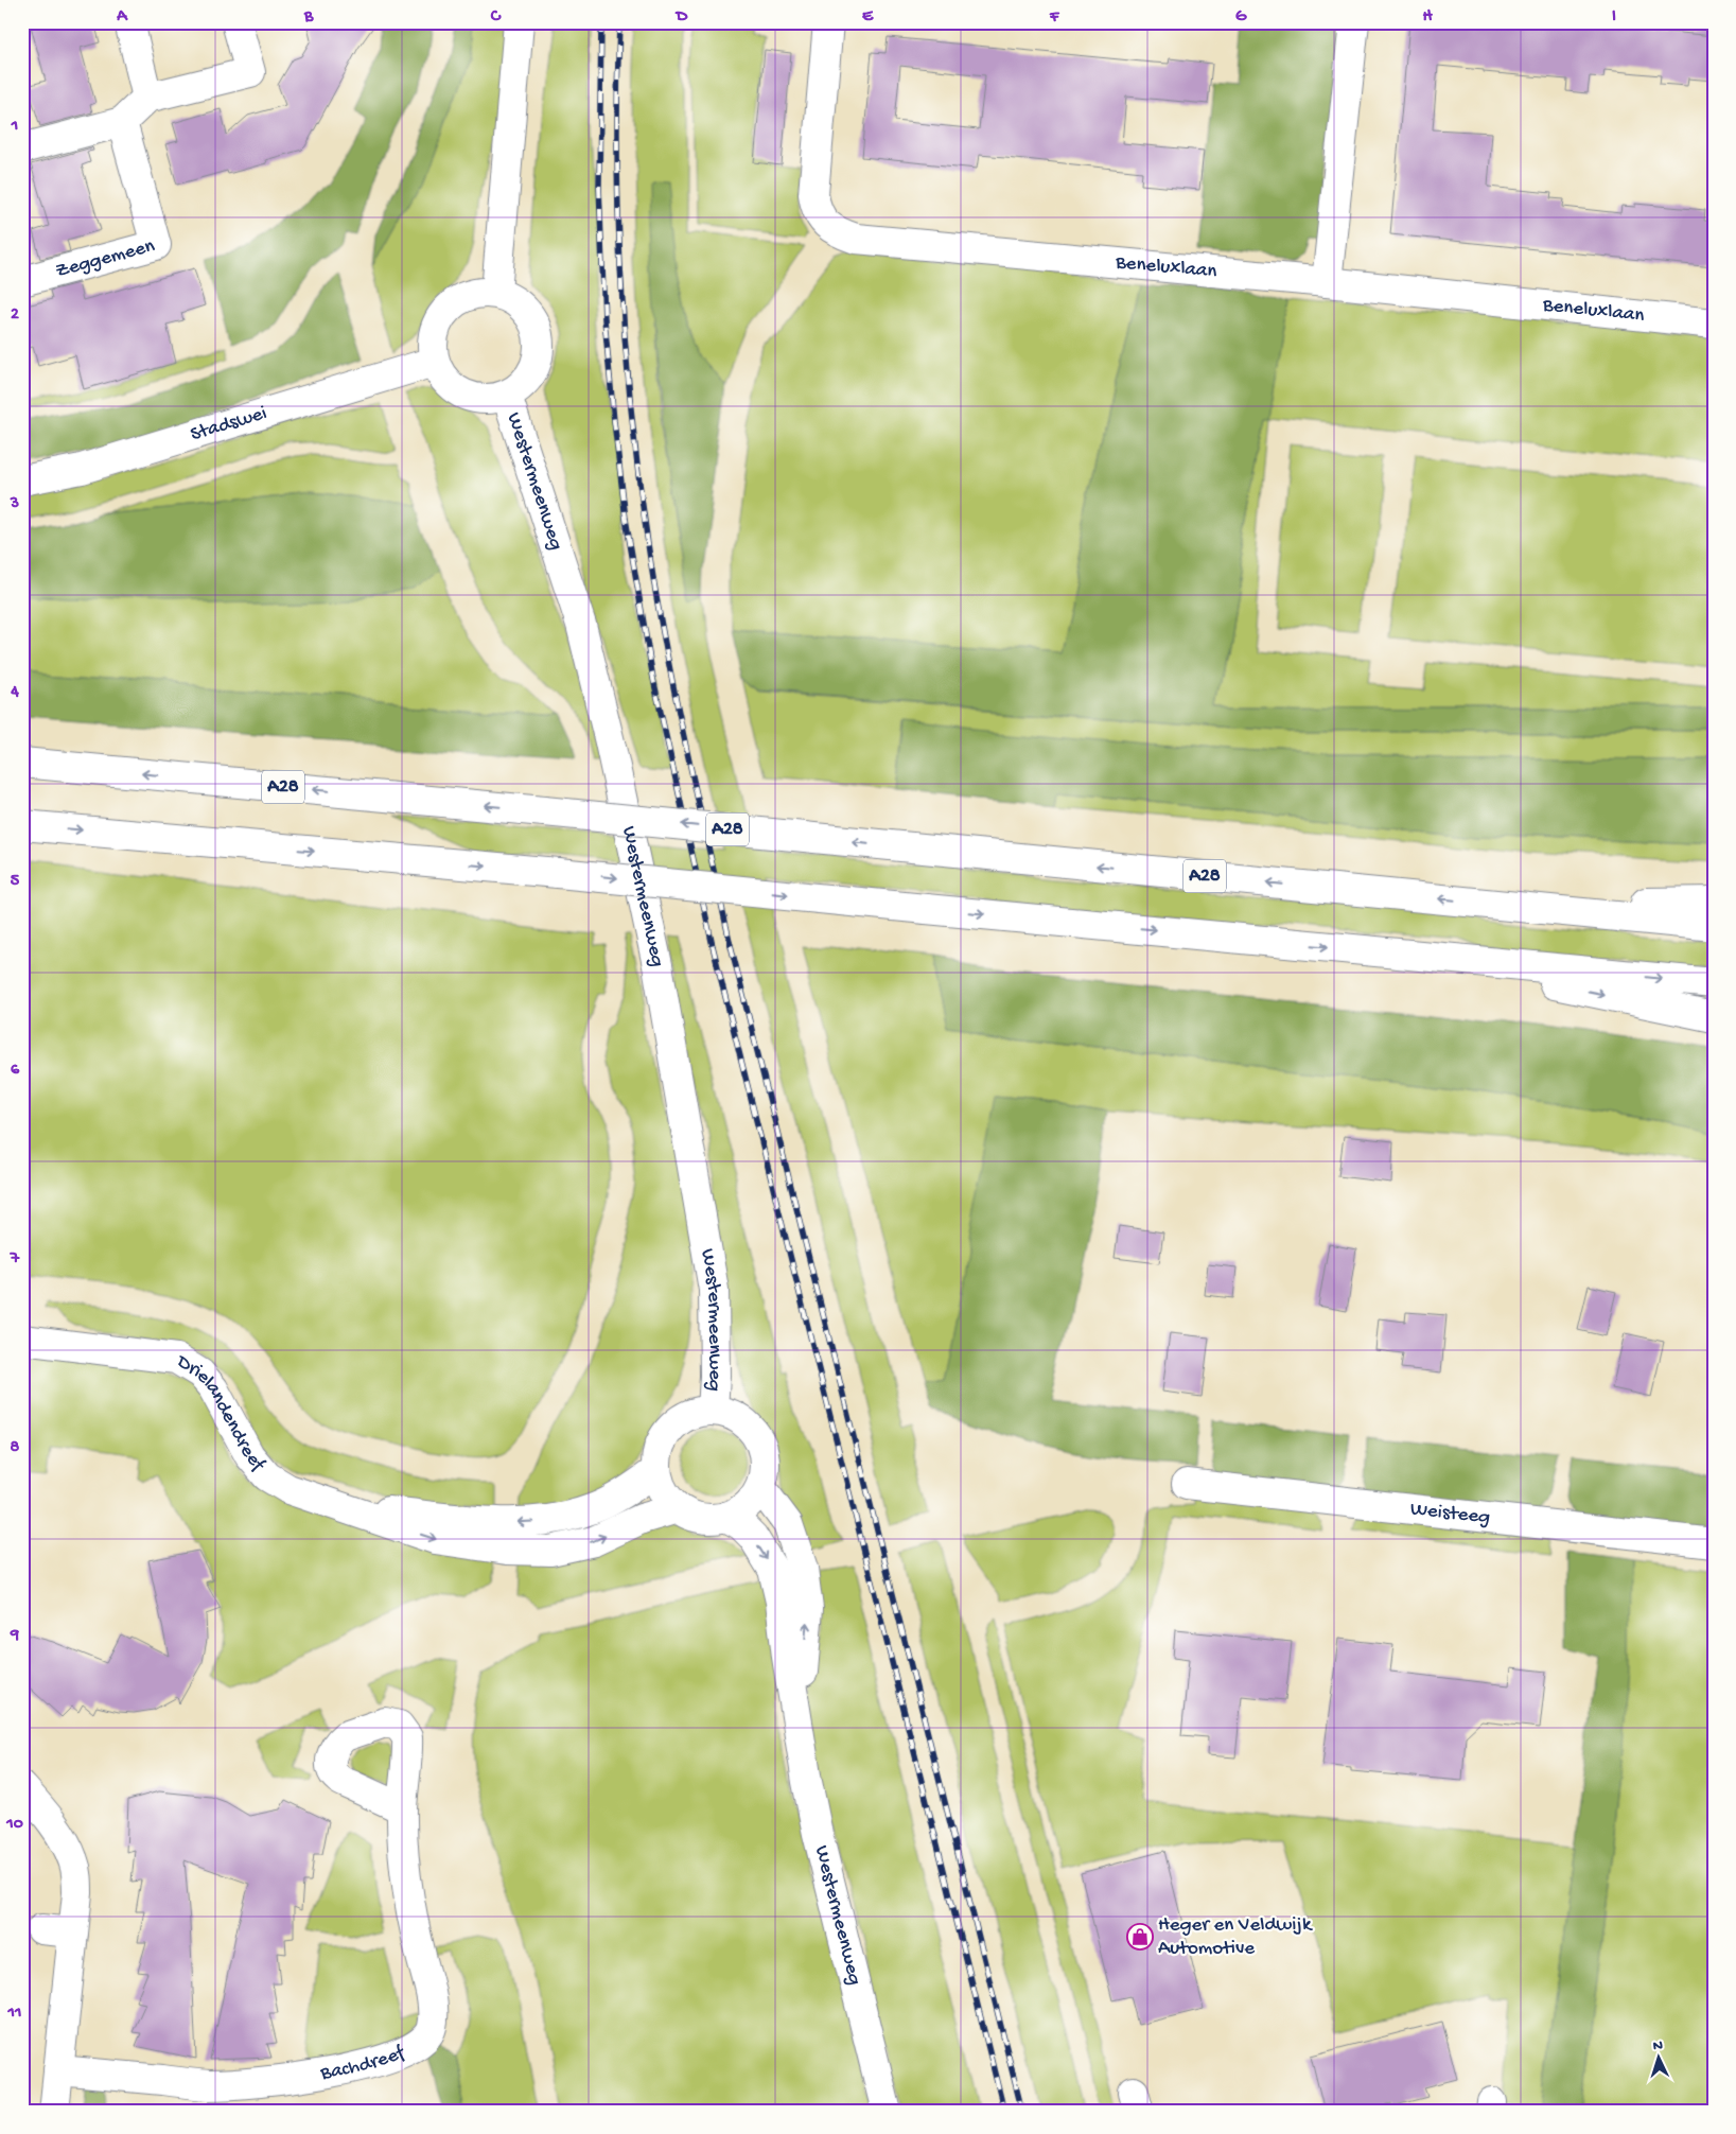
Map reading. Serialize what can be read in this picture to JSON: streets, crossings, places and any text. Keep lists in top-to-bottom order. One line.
{"streets":{"main road":["Zeggemeen","Beneluxlaan","Stadswei","Westermeenweg","A28","Drielandendreef","Weisteeg","Bachdreef"]},"crossings":[["Stadswei","Westermeenweg"],["Westermeenweg","Drielandendreef"]],"places":{"shop":["Heger en Veldwijk Automotive"]},"north":"top","grid":{"columns":["A","B","C","D","E","F","G","H","I"],"rows":["1","2","3","4","5","6","7","8","9","10","11"]}}
